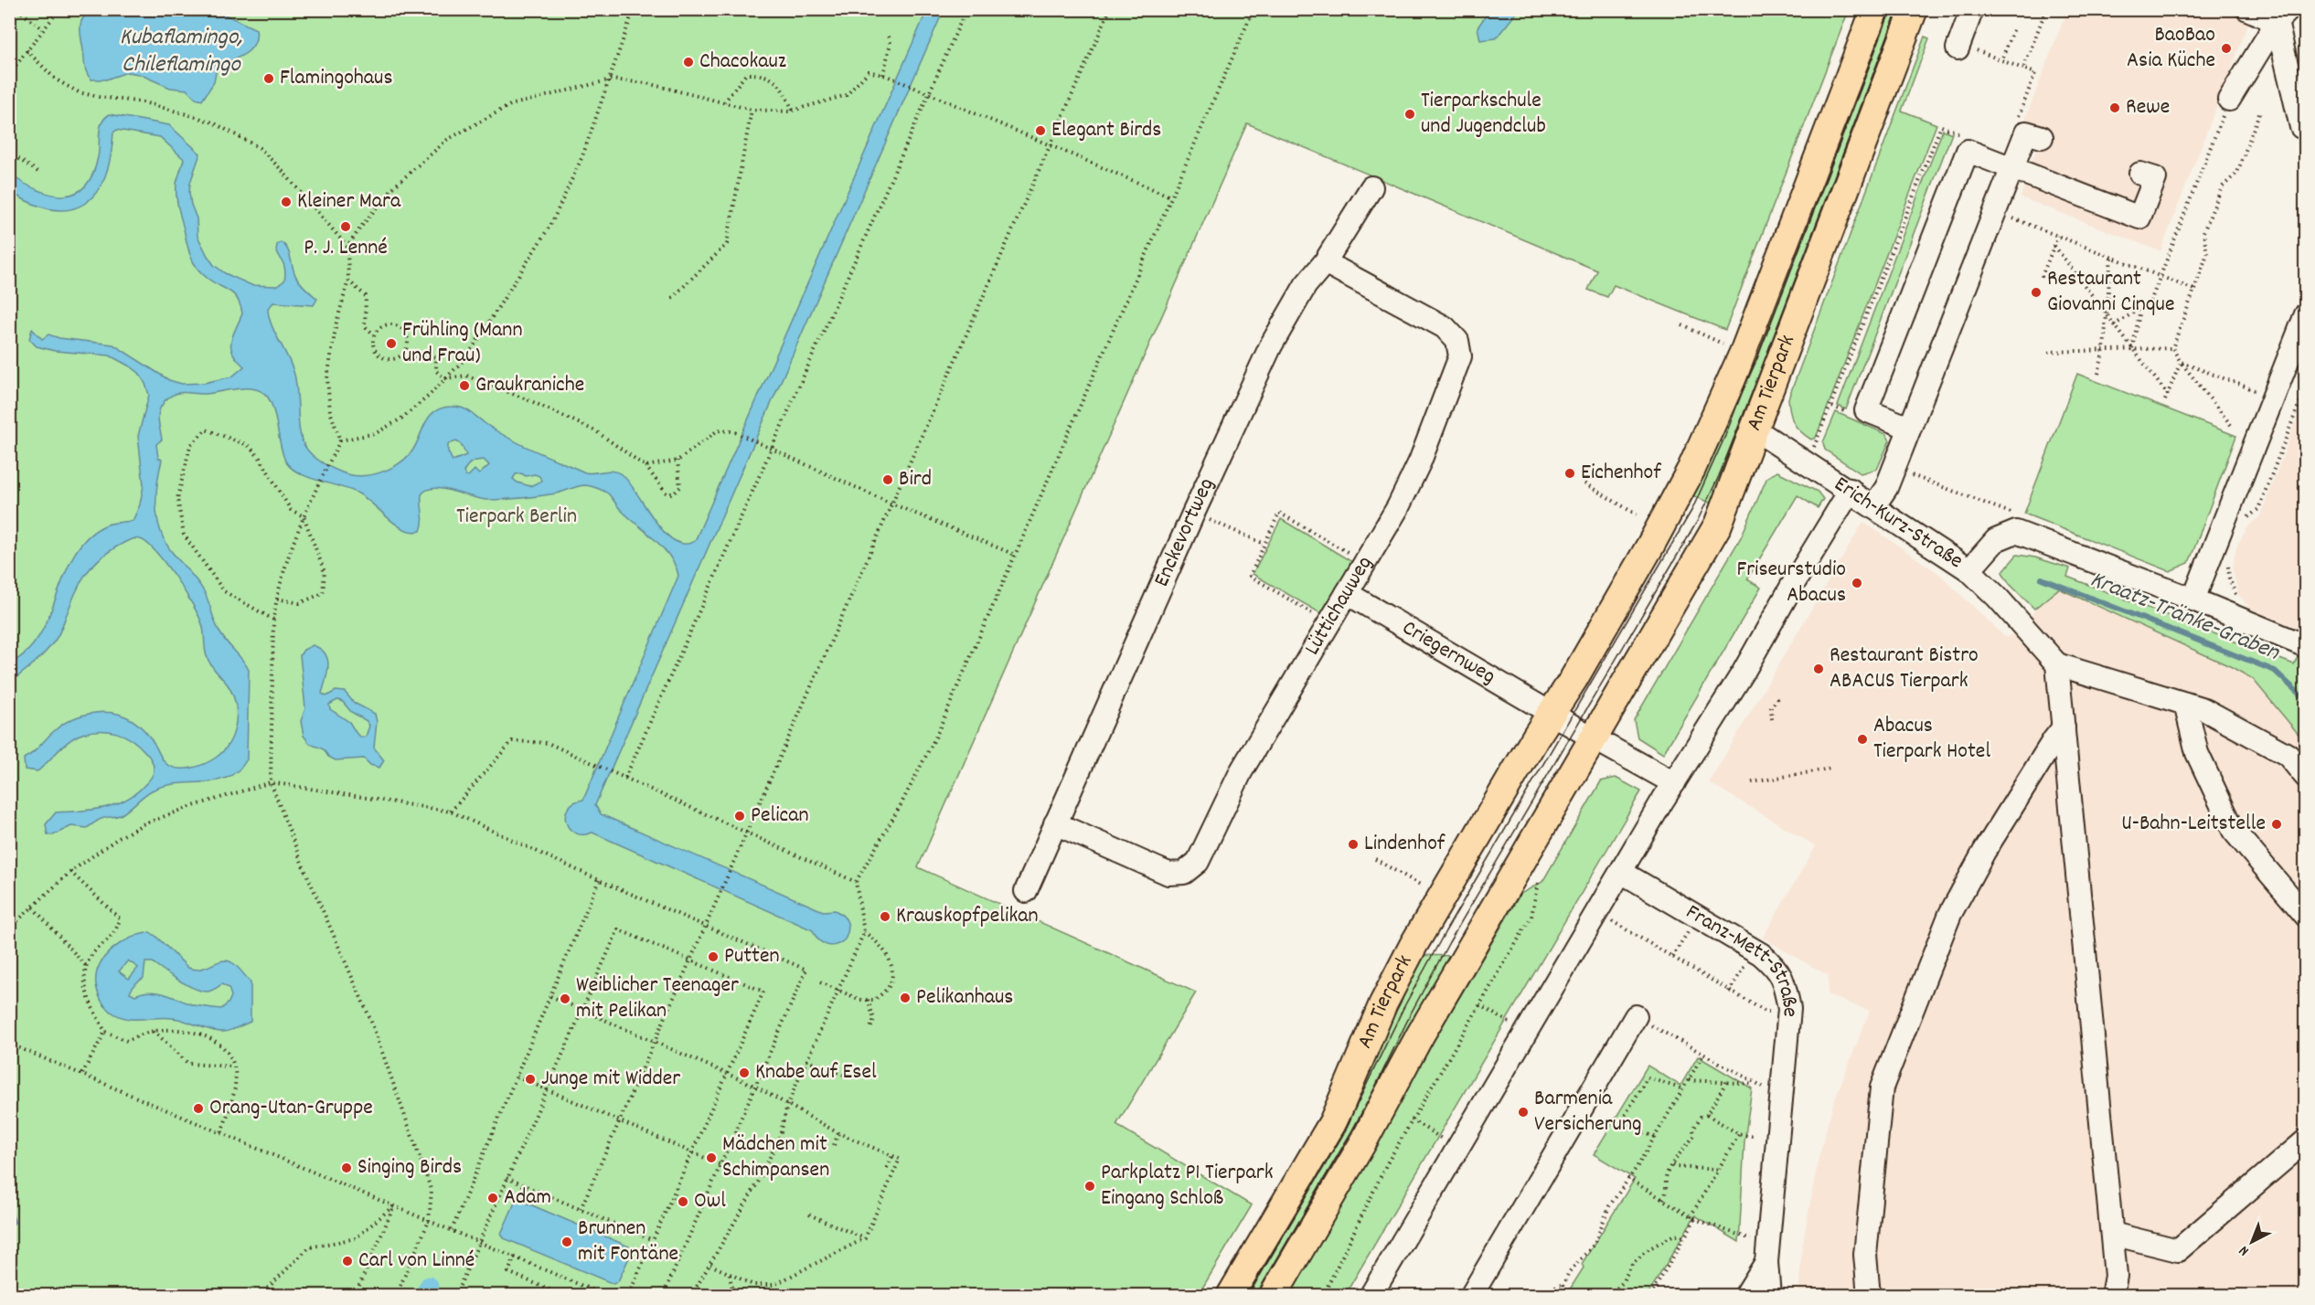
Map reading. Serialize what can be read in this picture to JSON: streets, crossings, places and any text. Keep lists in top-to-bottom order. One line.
{"streets":{"main road":["Am Tierpark"],"street":["Erich-Kurz-Straße","Enckevortweg","Lüttichauweg","Criegernweg","Franz-Mett-Straße"]},"crossings":[["Am Tierpark","Erich-Kurz-Straße"],["Am Tierpark","Criegernweg"],["Enckevortweg","Lüttichauweg"],["Lüttichauweg","Criegernweg"]],"water":["Kubaflamingo, Chileflamingo","Kraatz-Tränke-Graben"],"parks":["Tierpark Berlin"],"places":["BaoBao Asia Küche","Chacokauz","Flamingohaus","Rewe","Tierparkschule und Jugendclub","Elegant Birds","Kleiner Mara","P. J. Lenné","Restaurant Giovanni Cinque","Frühling (Mann und Frau)","Graukraniche","Eichenhof","Bird","Friseurstudio Abacus","Restaurant Bistro ABACUS Tierpark","Abacus Tierpark Hotel","Pelican","U-Bahn-Leitstelle","Lindenhof","Krauskopfpelikan","Putten","Pelikanhaus","Weiblicher Teenager mit Pelikan","Knabe auf Esel","Junge mit Widder","Orang-Utan-Gruppe","Barmenia Versicherung","Mädchen mit Schimpansen","Singing Birds","Parkplatz P1 Tierpark Eingang Schloß","Adam","Owl","Brunnen mit Fontäne","Carl von Linné"],"north":"bottom left"}
